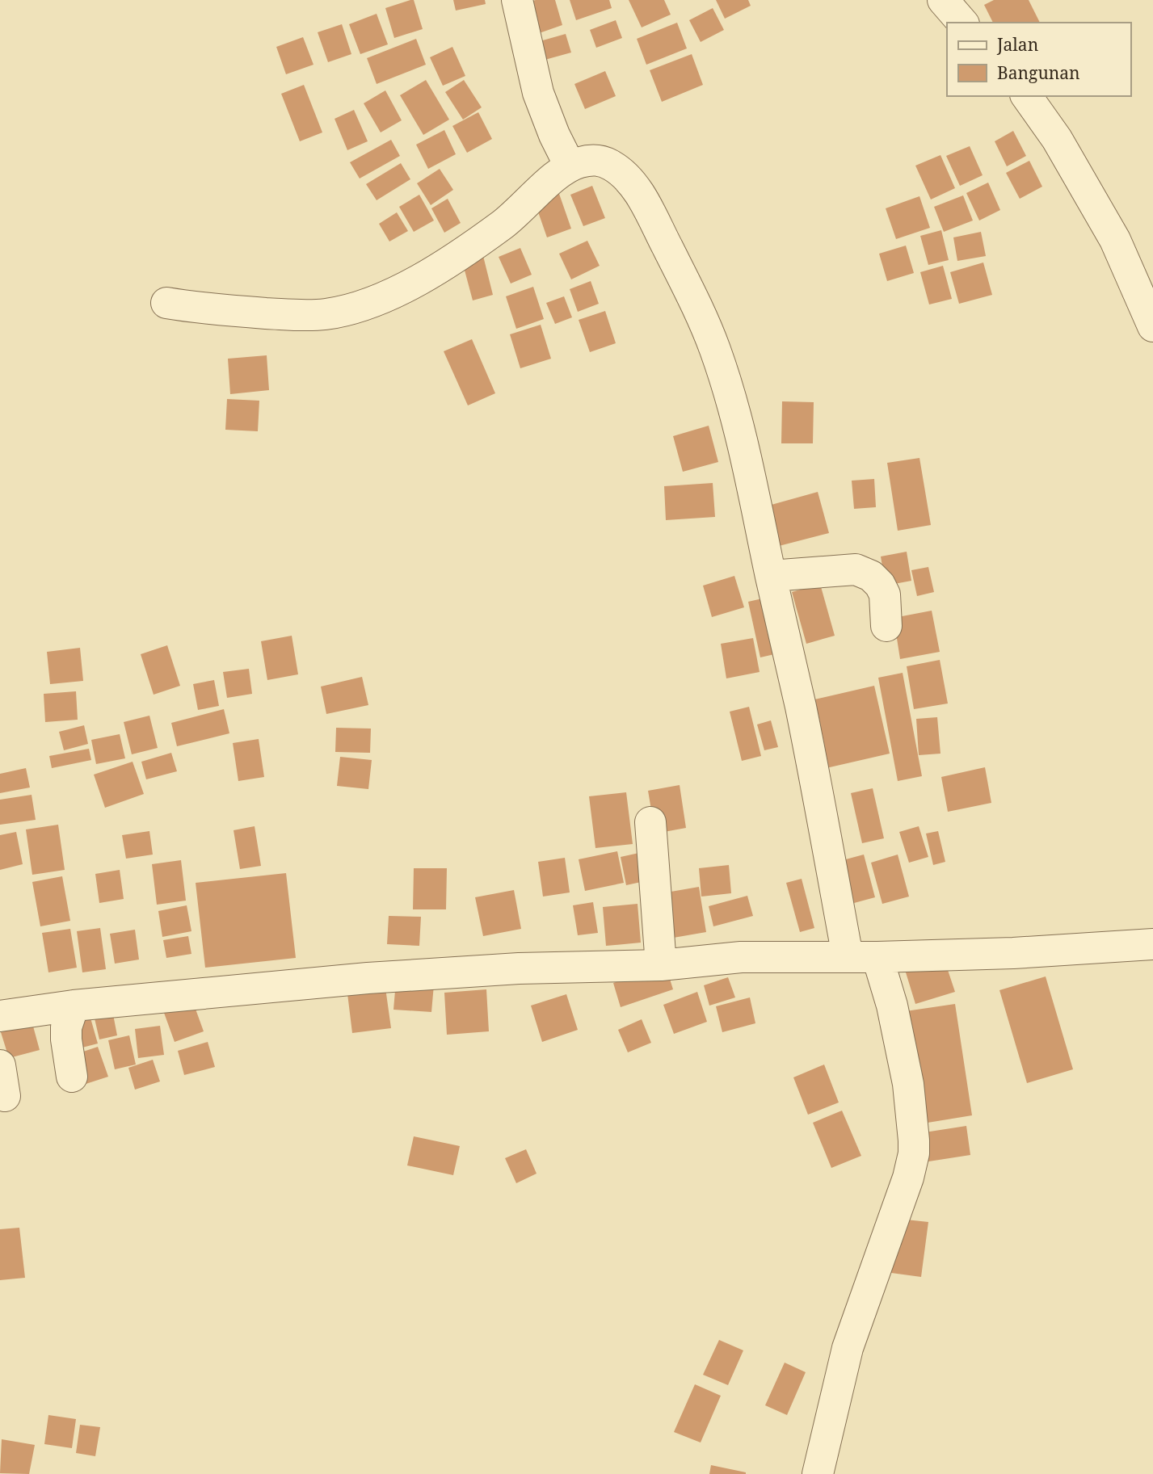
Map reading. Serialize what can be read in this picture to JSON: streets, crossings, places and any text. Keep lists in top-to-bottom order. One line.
{"legend":["Jalan","Bangunan"]}
